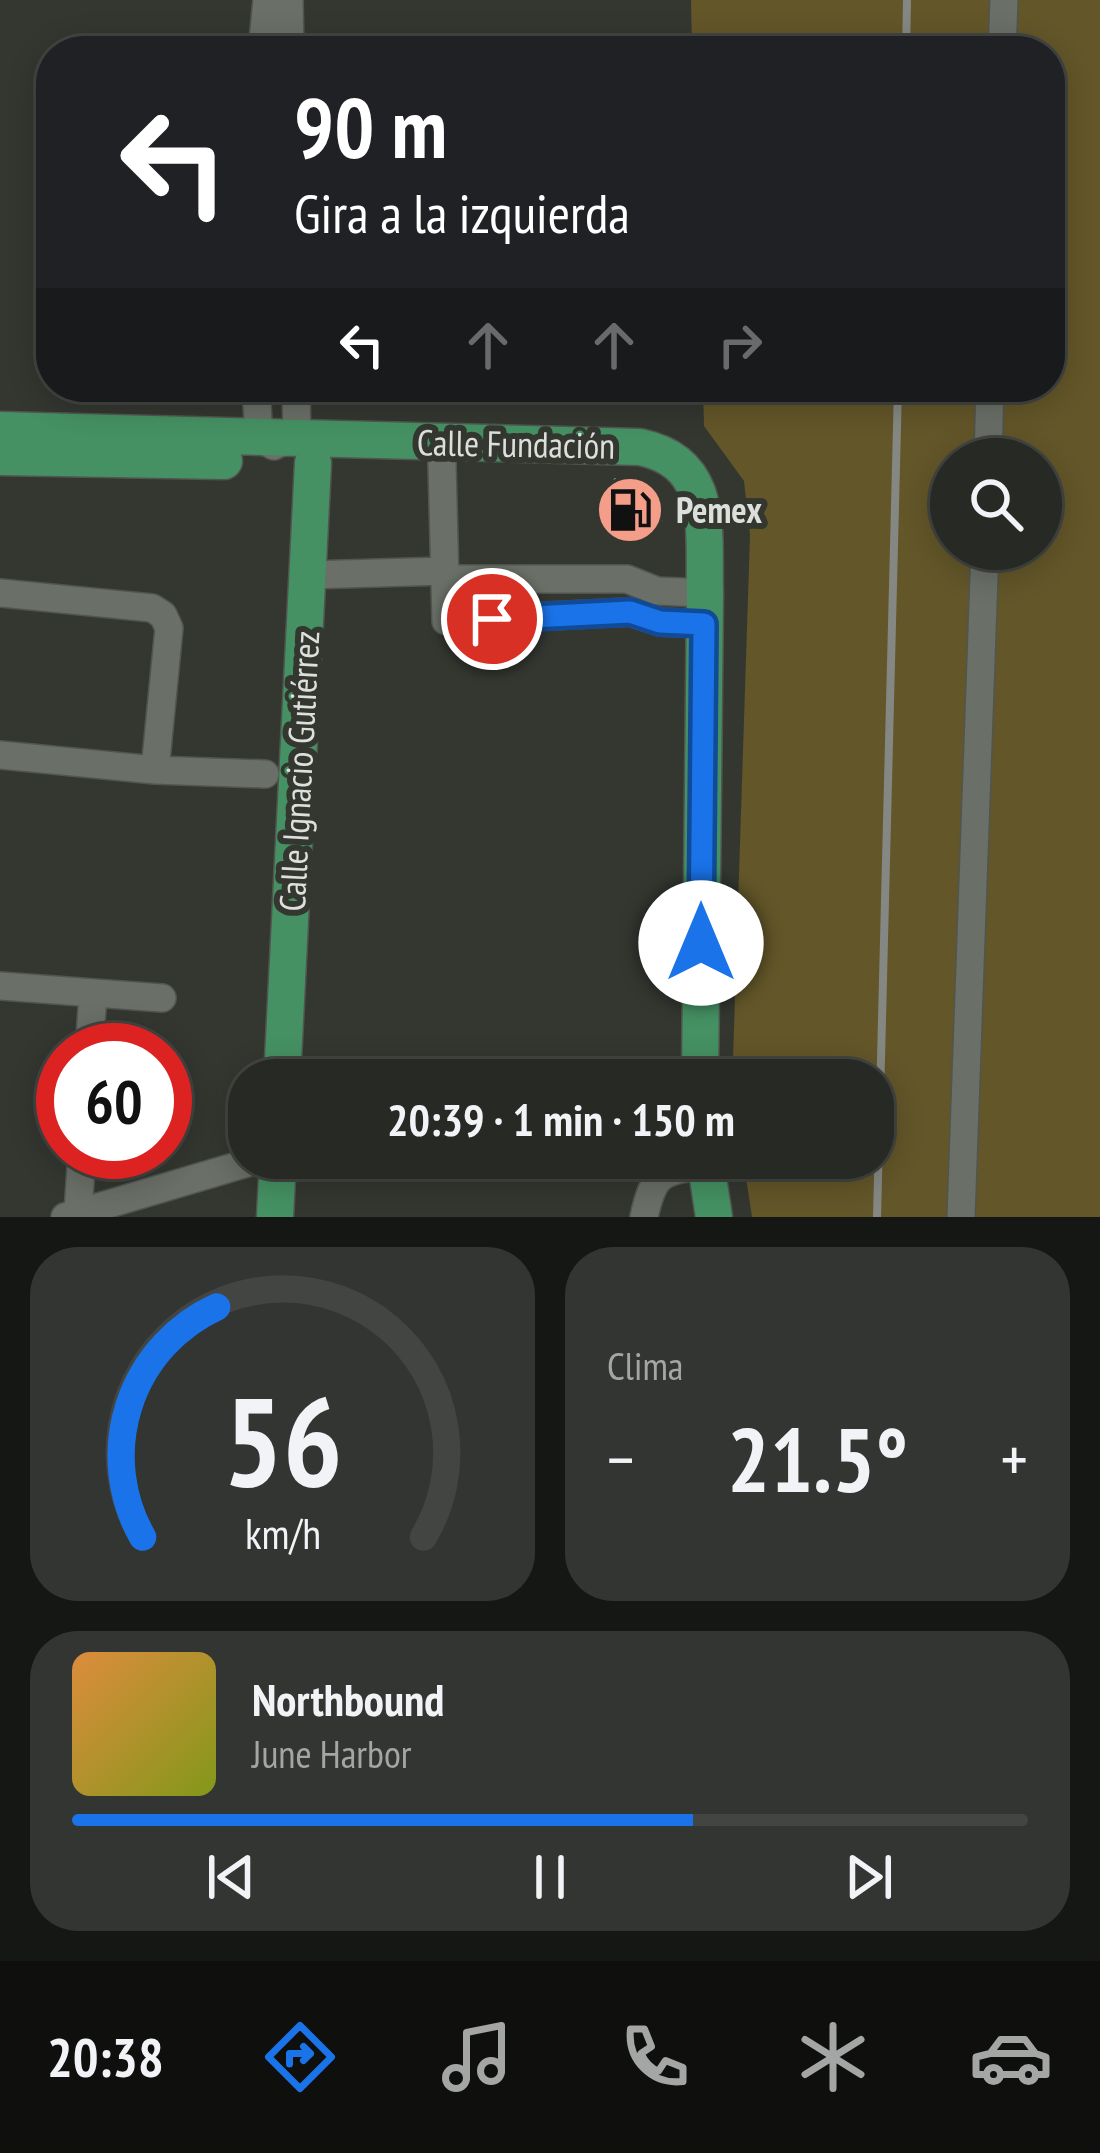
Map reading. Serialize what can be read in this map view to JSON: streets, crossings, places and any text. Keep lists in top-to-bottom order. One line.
{"streets":{"main road":["Calle Fundación","Calle Ignacio Gutiérrez"]},"crossings":[["Calle Fundación","Calle Ignacio Gutiérrez"]],"places":{"fuel station":["Pemex"]},"page":{"turn":["90 m","Gira a la izquierda"],"limit":"60","trip":"20:39 · 1 min · 150 m","tile":"Clima","heat":["−","21.5°","+"],"song":["Northbound","June Harbor"],"tabs":"20:38","gauge":["56","km/h"]}}
